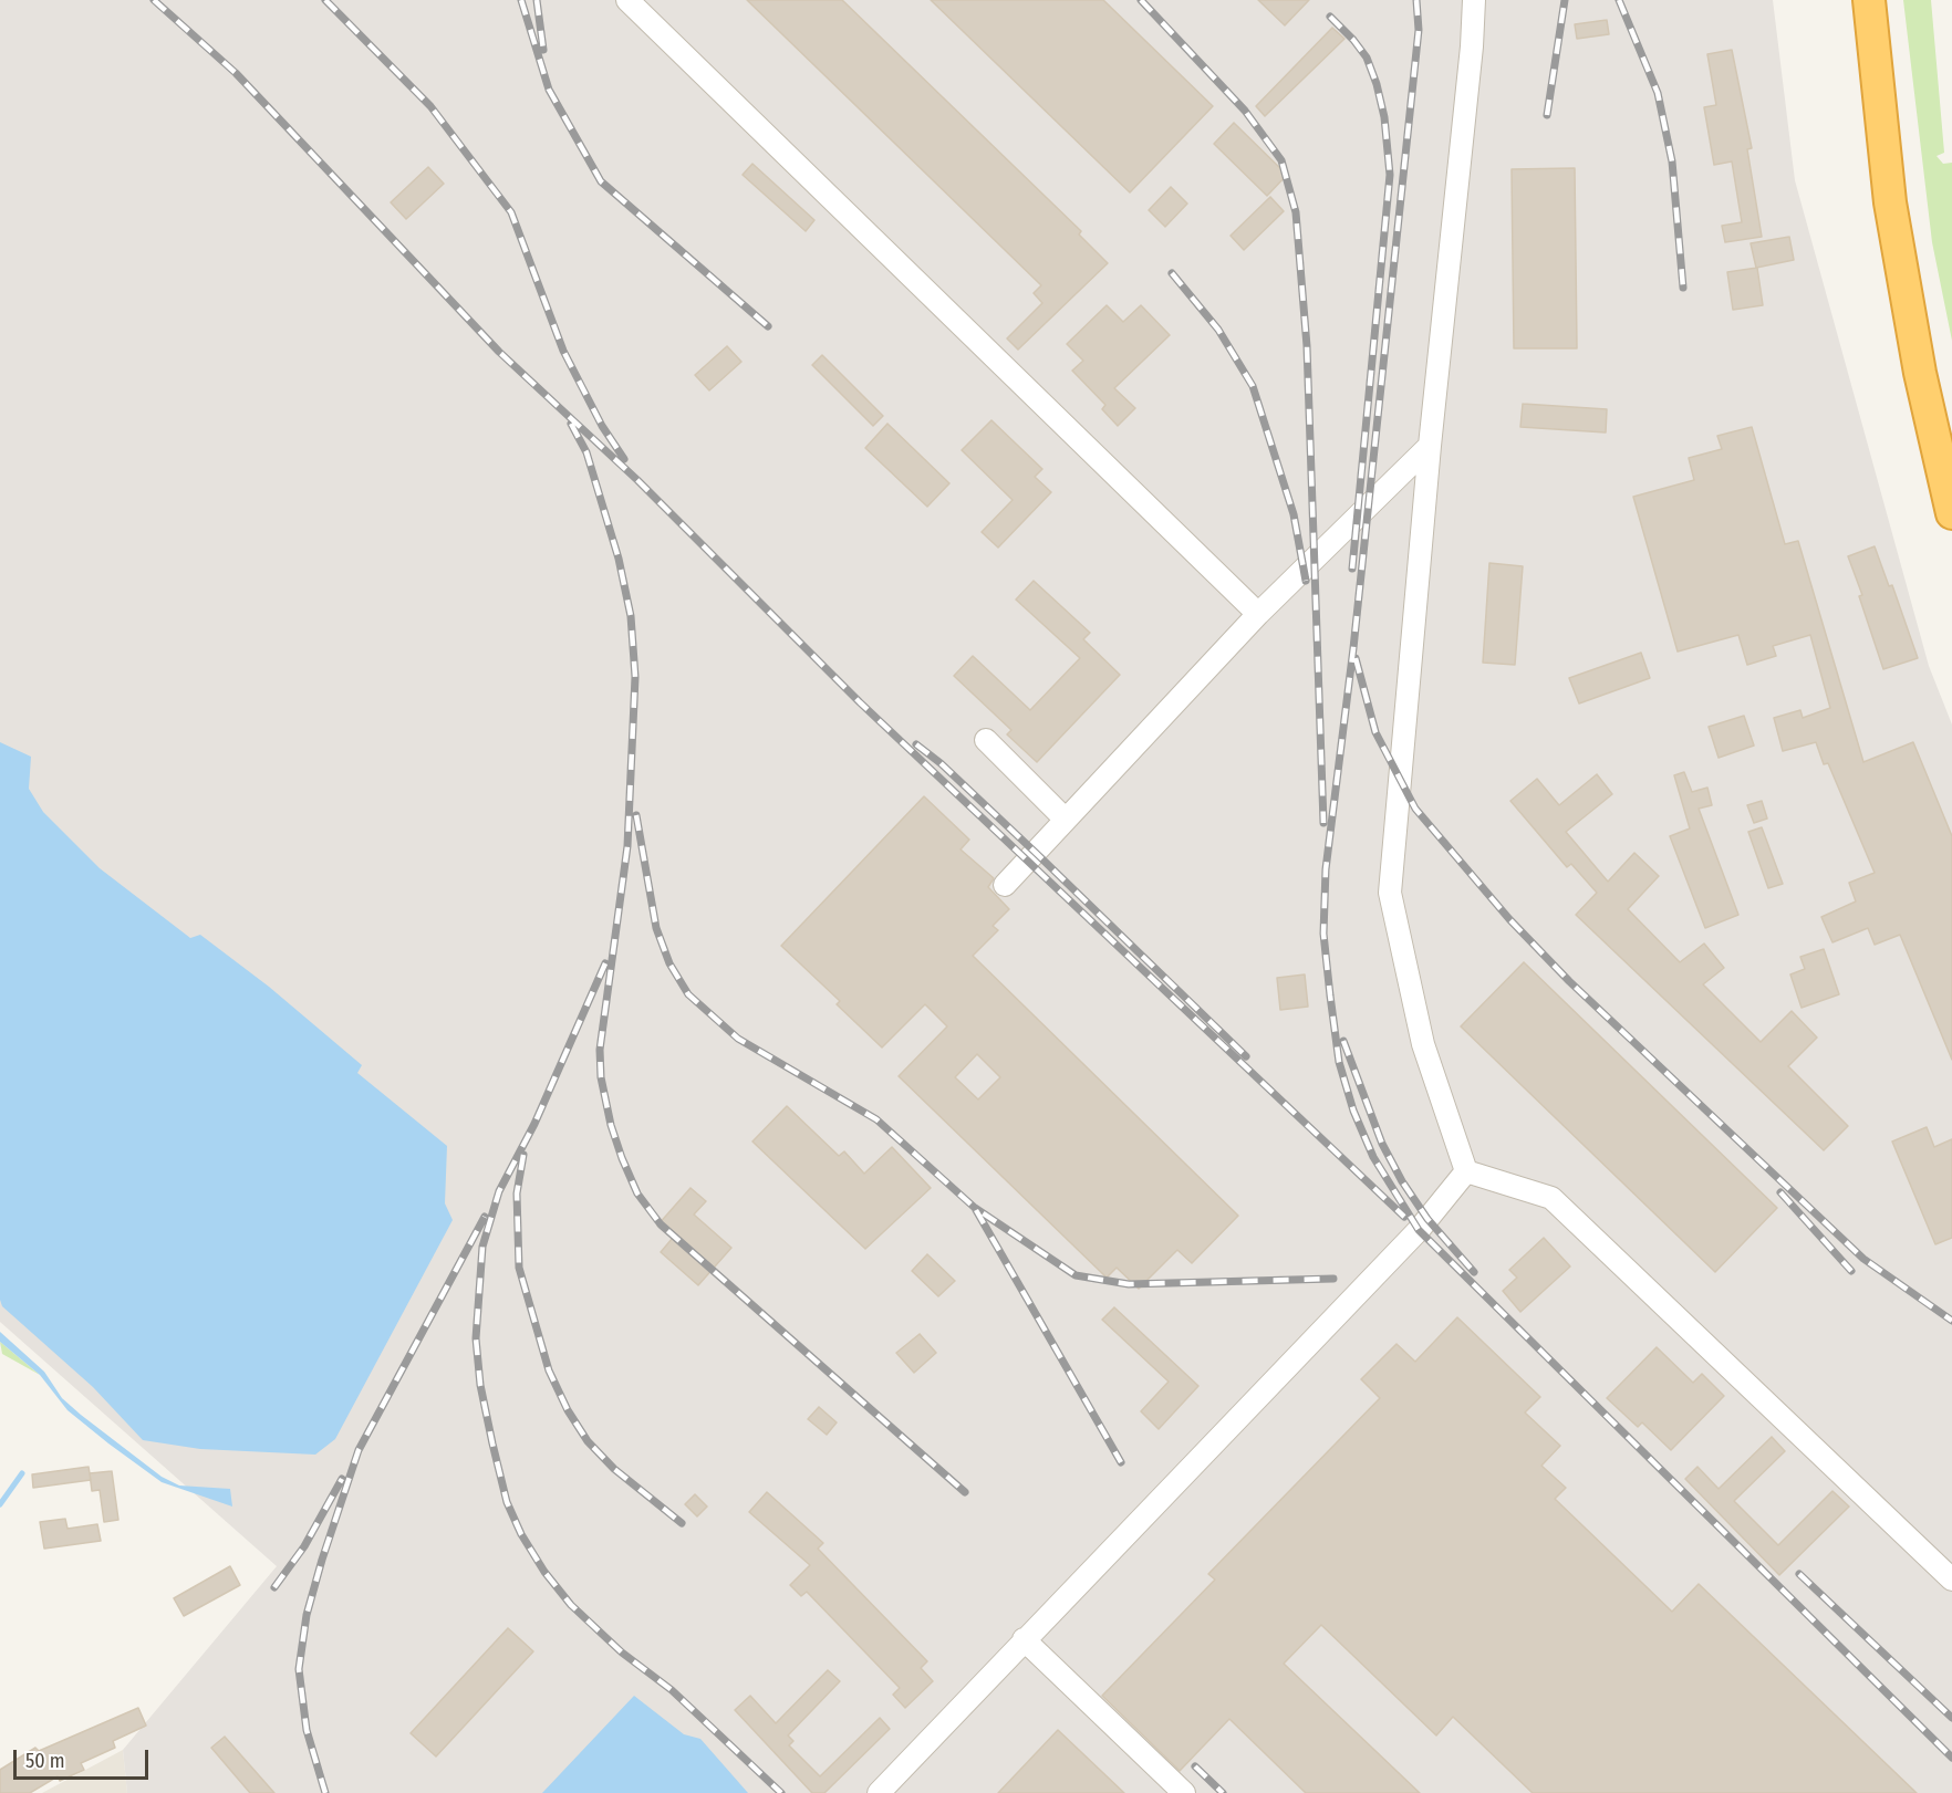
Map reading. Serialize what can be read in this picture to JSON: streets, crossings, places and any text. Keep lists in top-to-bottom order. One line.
{"scale_bar":"50 m"}
